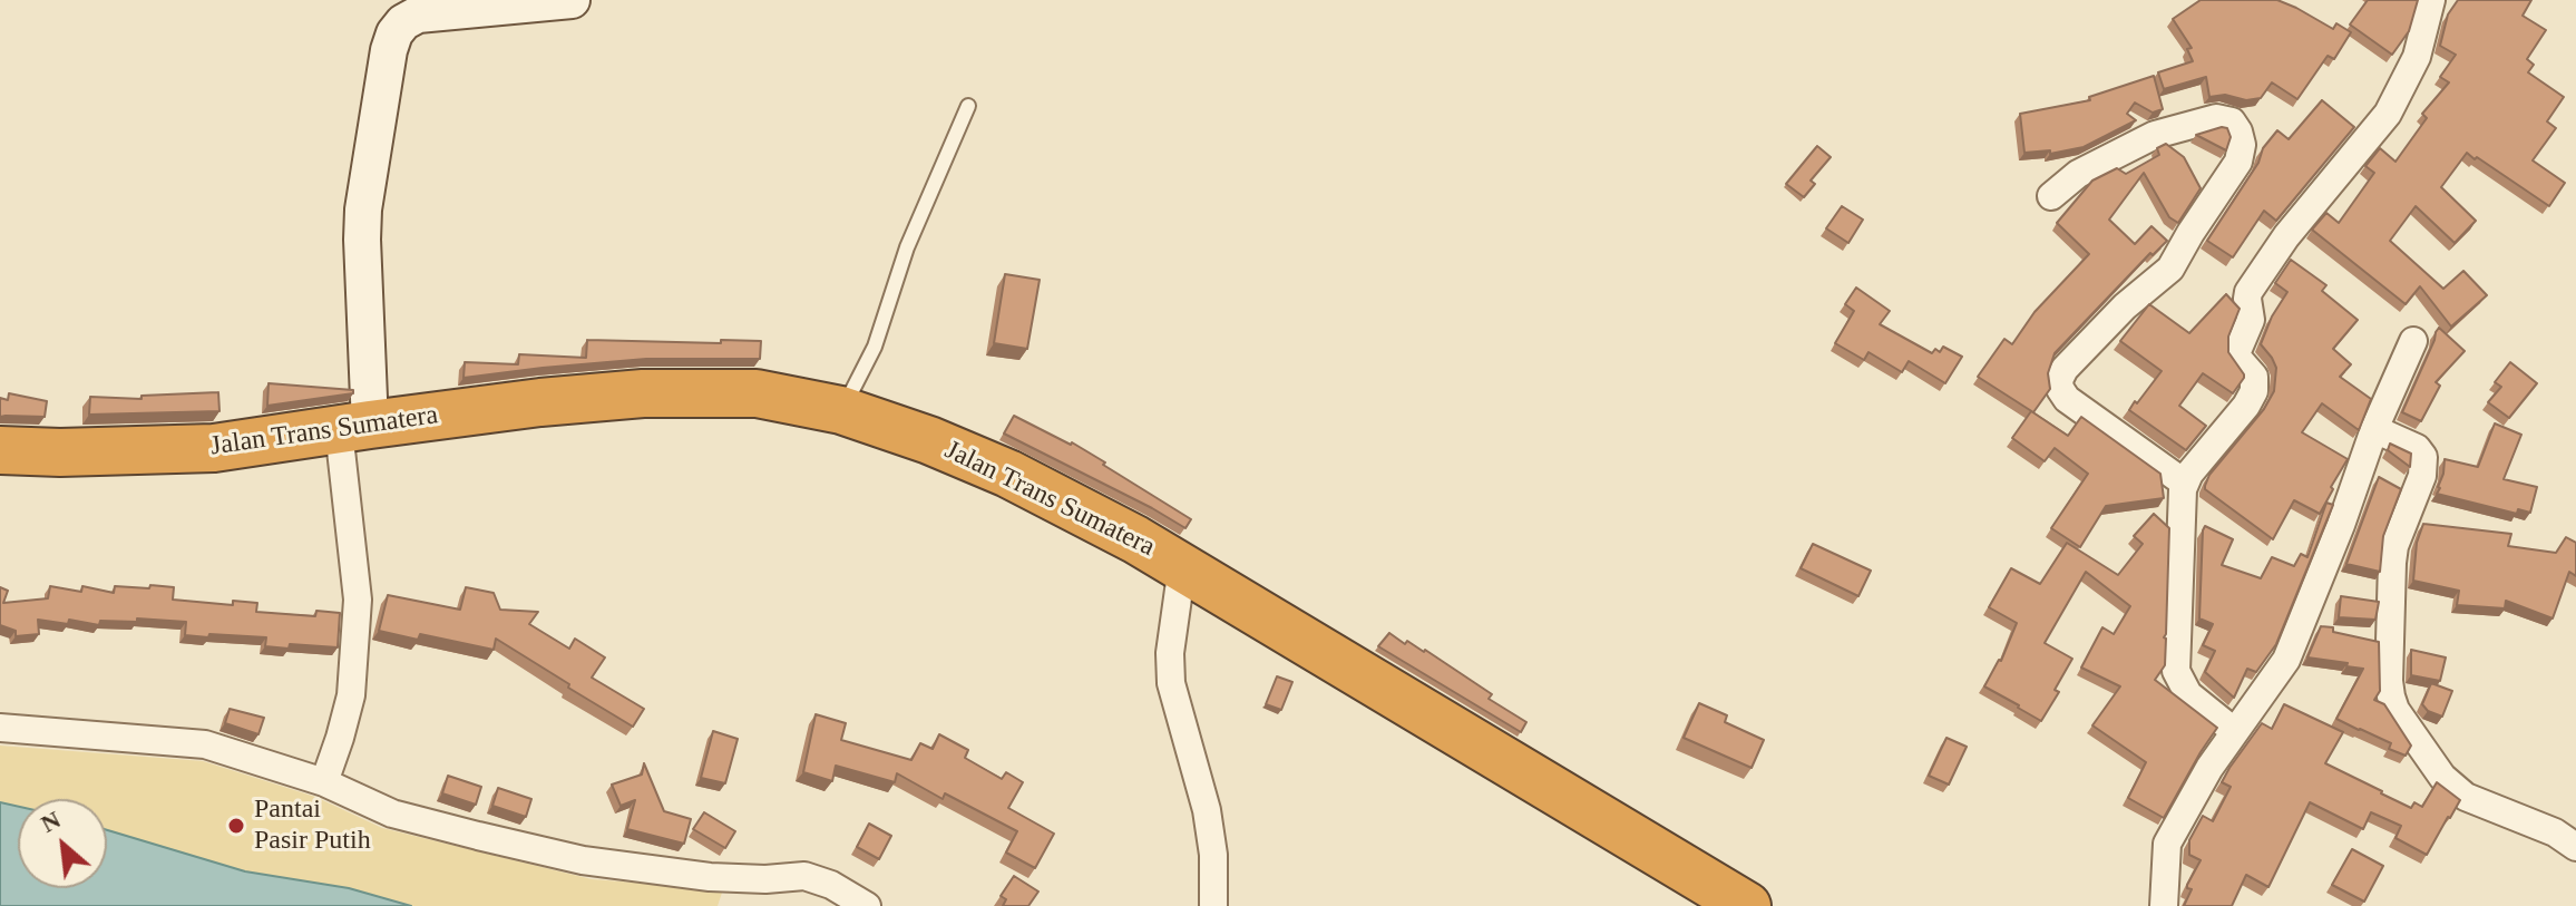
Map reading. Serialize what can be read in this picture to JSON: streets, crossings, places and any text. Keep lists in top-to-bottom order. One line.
{"streets":{"highway":["Jalan Trans Sumatera"]},"places":["Pantai Pasir Putih"],"north":"top left"}
